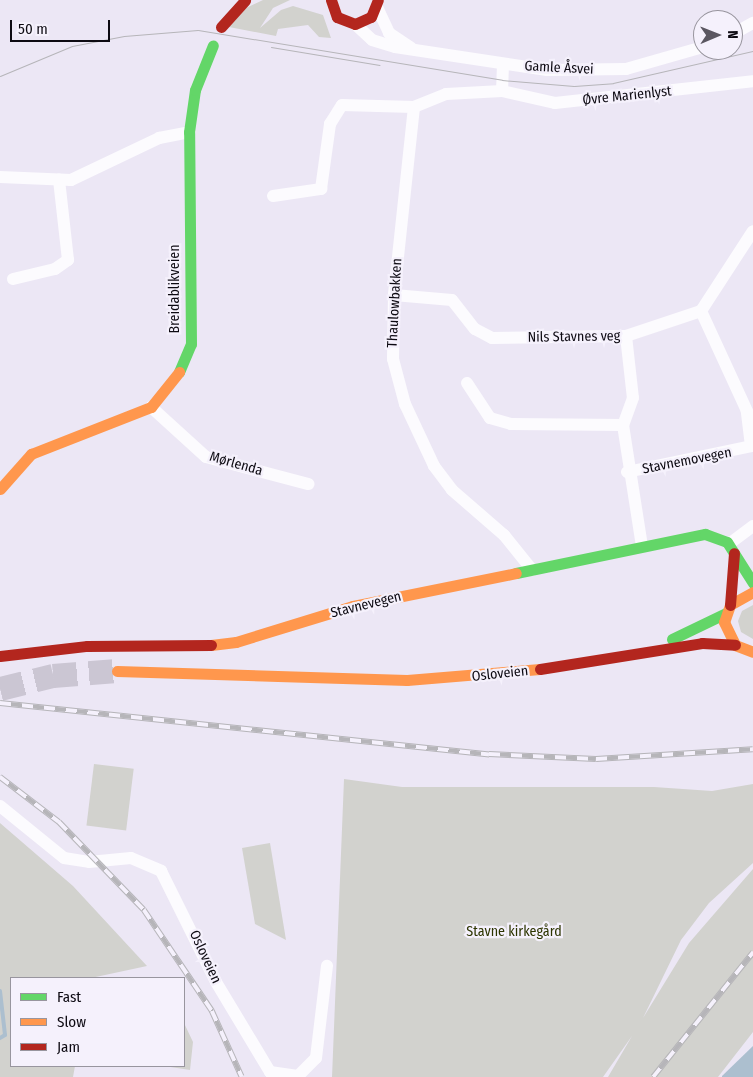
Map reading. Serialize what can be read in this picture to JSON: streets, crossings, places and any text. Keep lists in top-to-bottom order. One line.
{"streets":{"main road":["Breidablikveien","Stavnevegen","Osloveien"],"street":["Gamle Åsvei","Øvre Marienlyst","Thaulowbakken","Nils Stavnes veg","Stavnemovegen","Mørlenda"]},"crossings":[["Breidablikveien","Mørlenda"],["Thaulowbakken","Nils Stavnes veg"],["Thaulowbakken","Stavnevegen"],["Nils Stavnes veg","Stavnemovegen"]],"parks":["Stavne kirkegård"],"legend":["Fast","Slow","Jam"],"scale_bar":"50 m","north":"right"}
